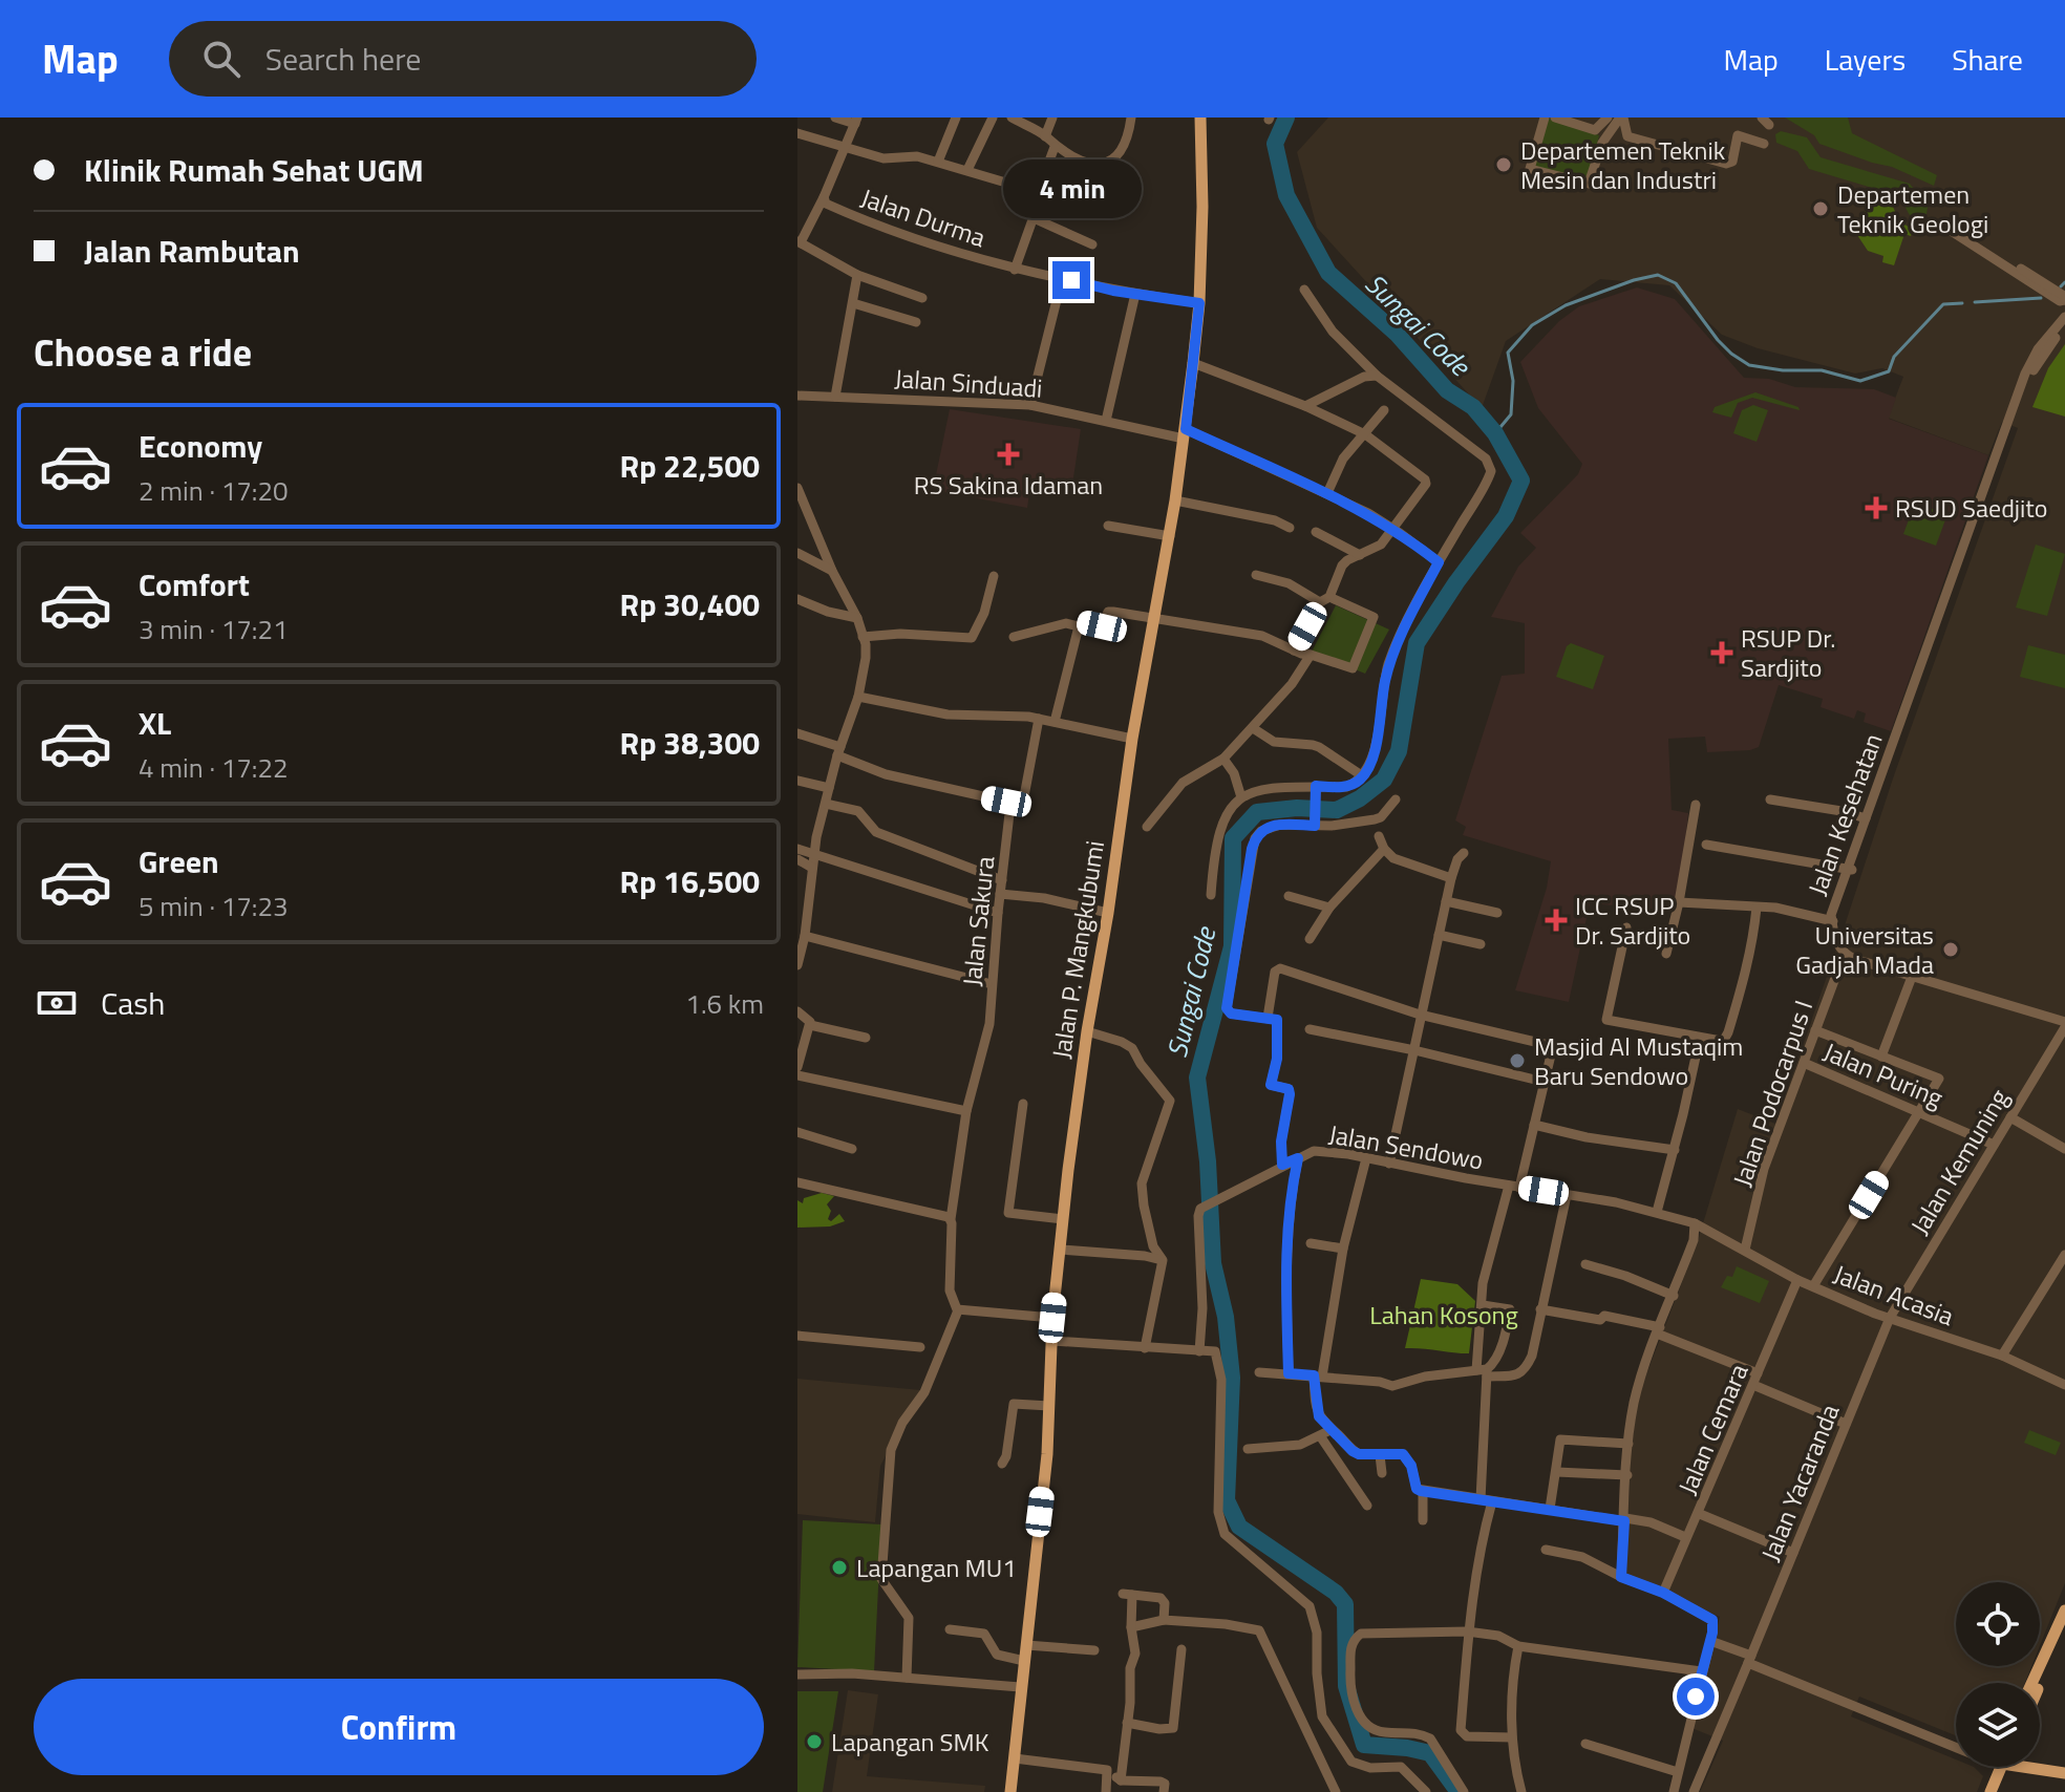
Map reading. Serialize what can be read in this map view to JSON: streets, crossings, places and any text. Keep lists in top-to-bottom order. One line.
{"streets":{"main road":["Jalan P. Mangkubumi"],"street":["Jalan Durma","Jalan Sinduadi","Jalan Kesehatan","Jalan Sakura","Jalan Puring","Jalan Podocarpus I","Jalan Sendowo","Jalan Kemuning","Jalan Acasia","Jalan Cemara","Jalan Yacaranda"]},"crossings":[["Jalan Durma","Jalan P. Mangkubumi"],["Jalan Sinduadi","Jalan P. Mangkubumi"],["Jalan Puring","Jalan Podocarpus I"],["Jalan Puring","Jalan Kemuning"],["Jalan Podocarpus I","Jalan Acasia"],["Jalan Sendowo","Jalan Acasia"],["Jalan Kemuning","Jalan Acasia"],["Jalan Kemuning","Jalan Yacaranda"],["Jalan Acasia","Jalan Cemara"],["Jalan Acasia","Jalan Yacaranda"]],"water":["Sungai Code"],"parks":["Lahan Kosong"],"places":{"other":["Departemen Teknik Mesin dan Industri","Departemen Teknik Geologi","Universitas Gadjah Mada","Masjid Al Mustaqim Baru Sendowo","Lapangan MU1","Lapangan SMK"],"health":["RS Sakina Idaman","RSUD Saedjito","RSUP Dr. Sardjito","ICC RSUP Dr. Sardjito"]},"page":{"header":"Map","search":"Search here","nav":["Map","Layers","Share"],"banner":["Klinik Rumah Sehat UGM","Jalan Rambutan"],"bubble":"4 min","heading":"Choose a ride","list":[{"name":"Economy","note":"2 min · 17:20","value":"Rp 22,500"},{"name":"Comfort","note":"3 min · 17:21","value":"Rp 30,400"},{"name":"XL","note":"4 min · 17:22","value":"Rp 38,300"},{"name":"Green","note":"5 min · 17:23","value":"Rp 16,500"}],"pay":["Cash","1.6 km"],"buttons":"Confirm"}}
